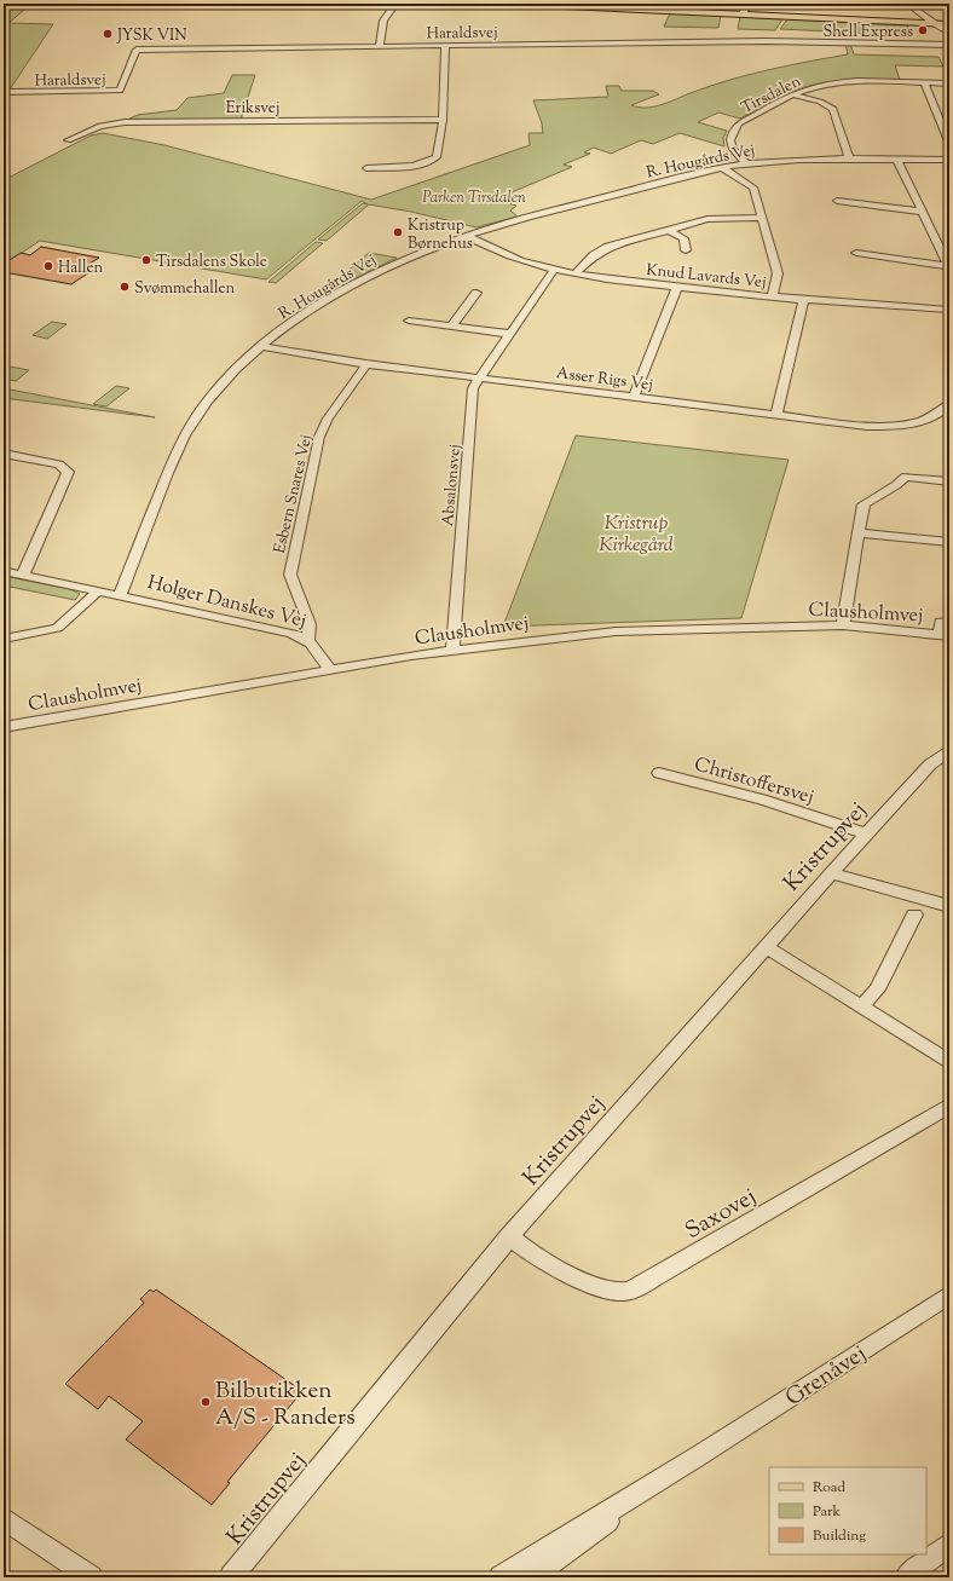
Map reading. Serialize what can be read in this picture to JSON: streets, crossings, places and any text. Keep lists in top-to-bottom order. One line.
{"streets":{"street":["Haraldsvej","Tirsdalen","Eriksvej","R. Hougårds Vej","Knud Lavards Vej","Asser Rigs Vej","Absalonsvej","Esbern Snares Vej","Holger Danskes Vej","Clausholmvej","Christoffersvej","Kristrupvej","Saxovej","Grenåvej"]},"crossings":[["Tirsdalen","R. Hougårds Vej"],["R. Hougårds Vej","Knud Lavards Vej"],["R. Hougårds Vej","Asser Rigs Vej"],["R. Hougårds Vej","Holger Danskes Vej"],["Knud Lavards Vej","Absalonsvej"],["Asser Rigs Vej","Absalonsvej"],["Asser Rigs Vej","Esbern Snares Vej"],["Absalonsvej","Clausholmvej"],["Esbern Snares Vej","Holger Danskes Vej"],["Holger Danskes Vej","Clausholmvej"],["Christoffersvej","Kristrupvej"],["Kristrupvej","Saxovej"]],"parks":["Parken Tirsdalen","Kristrup Kirkegård"],"places":["Shell Express","JYSK VIN","Kristrup Børnehus","Tirsdalens Skole","Hallen","Svømmehallen","Bilbutikken A/S - Randers"],"legend":["Road","Park","Building"]}
